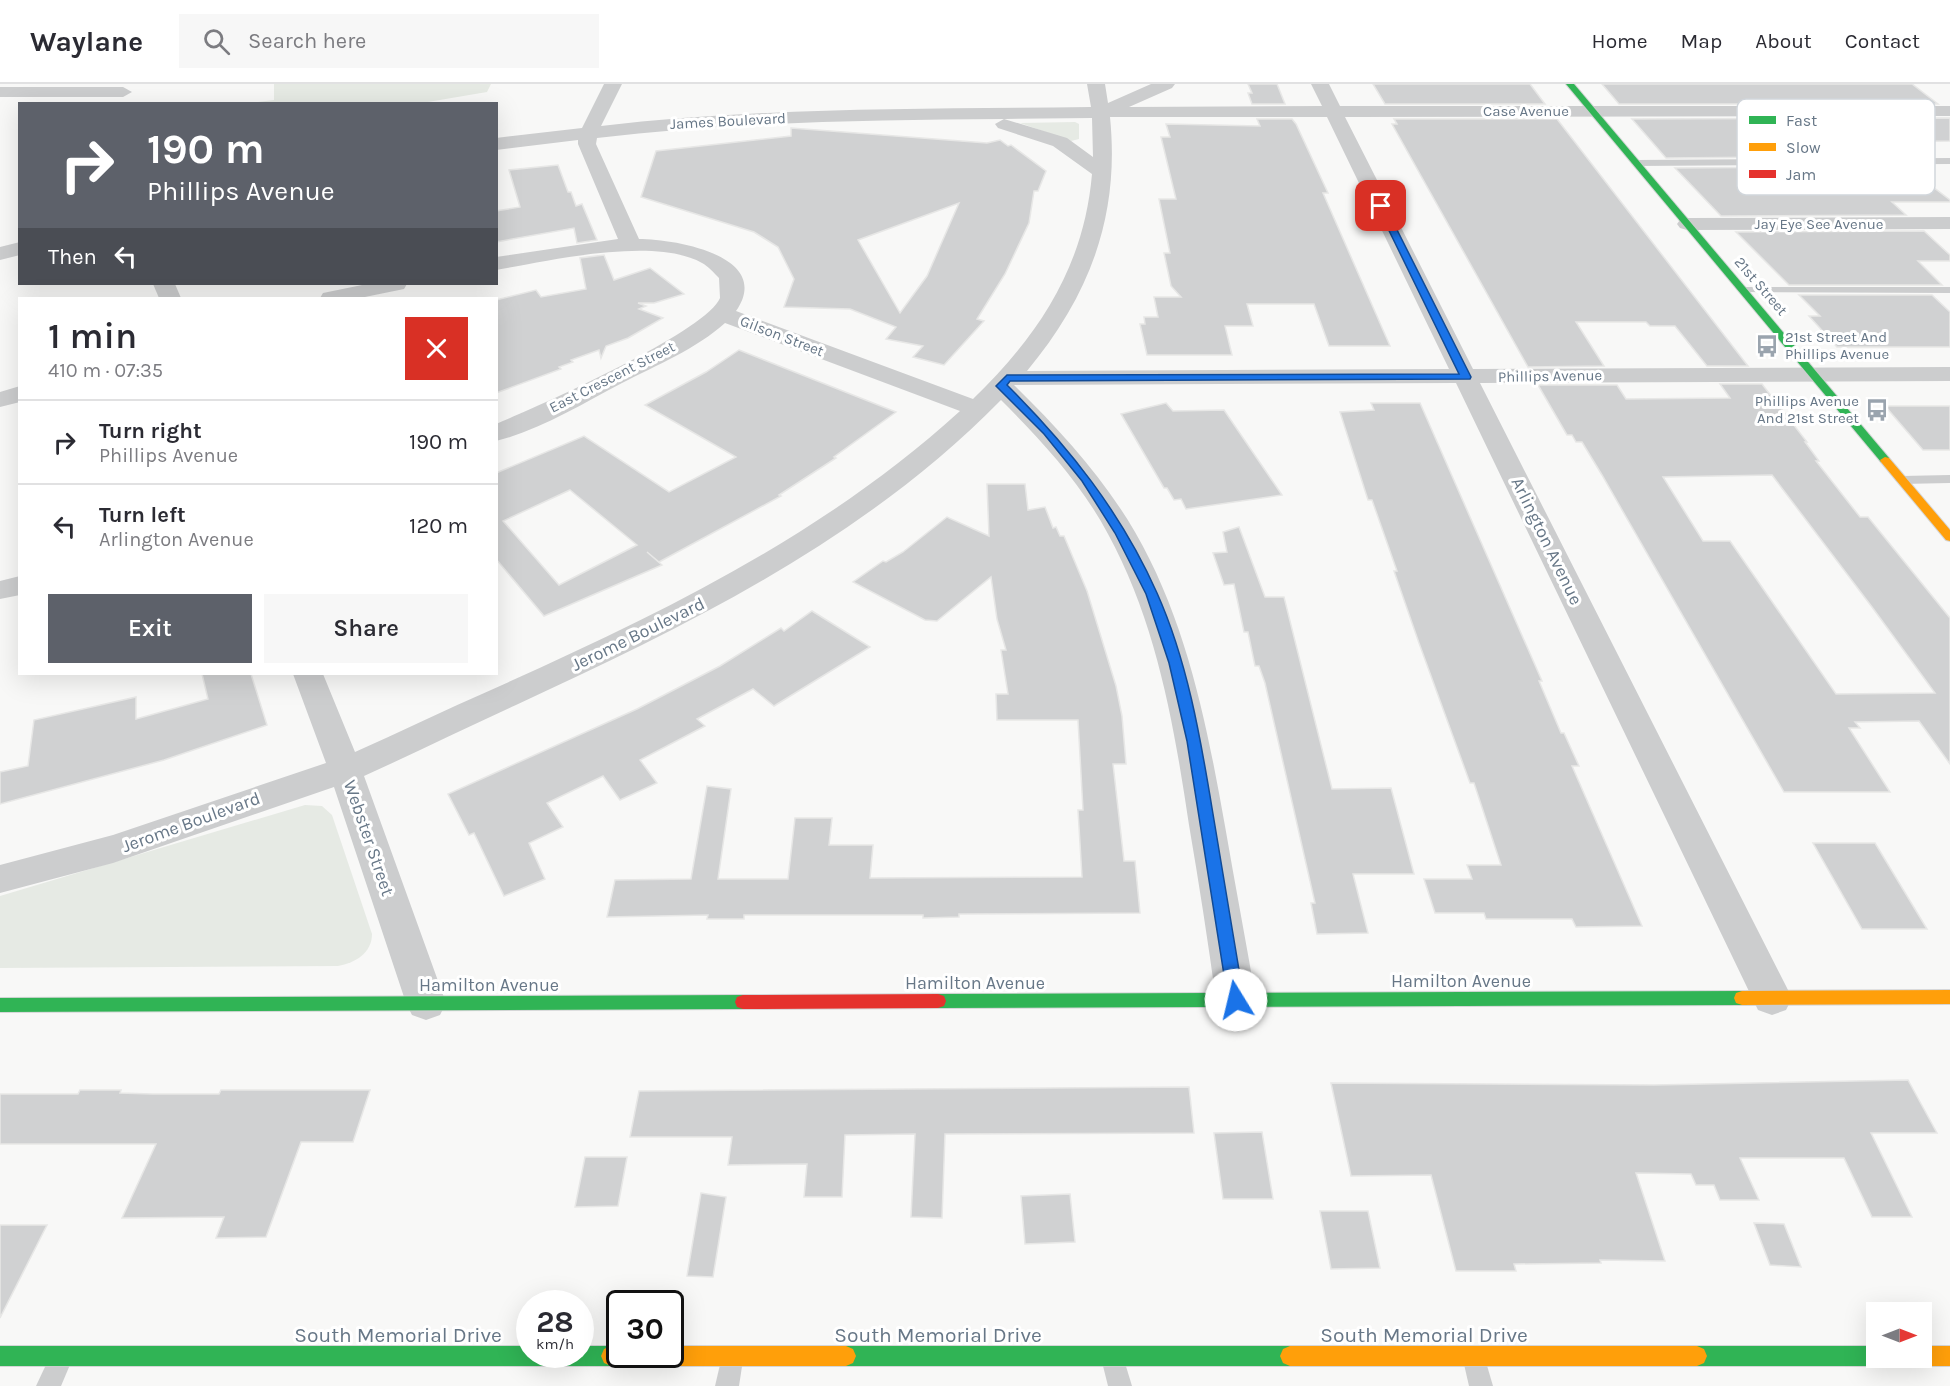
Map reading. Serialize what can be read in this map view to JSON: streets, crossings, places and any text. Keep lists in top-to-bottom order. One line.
{"streets":{"street":["Case Avenue","James Boulevard","Jay Eye See Avenue","21st Street","Gilson Street","Phillips Avenue","East Crescent Street","Arlington Avenue","Jerome Boulevard","Webster Street","Hamilton Avenue","South Memorial Drive"]},"crossings":[["Case Avenue","James Boulevard"],["Case Avenue","21st Street"],["Case Avenue","Arlington Avenue"],["Case Avenue","Jerome Boulevard"],["James Boulevard","Jerome Boulevard"],["Jay Eye See Avenue","21st Street"],["21st Street","Phillips Avenue"],["Gilson Street","East Crescent Street"],["Gilson Street","Jerome Boulevard"],["Phillips Avenue","Arlington Avenue"],["Phillips Avenue","Jerome Boulevard"],["Arlington Avenue","Hamilton Avenue"],["Jerome Boulevard","Webster Street"],["Webster Street","Hamilton Avenue"]],"places":{"bus stop":["21st Street And Phillips Avenue","Phillips Avenue And 21st Street"]},"legend":["Fast","Slow","Jam"],"north":"right","page":{"header":"Waylane","search":"Search here","nav":["Home","Map","About","Contact"],"turn":["190 m","Phillips Avenue"],"then":"Then","heading":["1 min","410 m · 07:35"],"list":[{"name":"Turn right","note":"Phillips Avenue","value":"190 m"},{"name":"Turn left","note":"Arlington Avenue","value":"120 m"}],"buttons":["Exit","Share"],"speed":"28 km/h","limit":"30"}}
